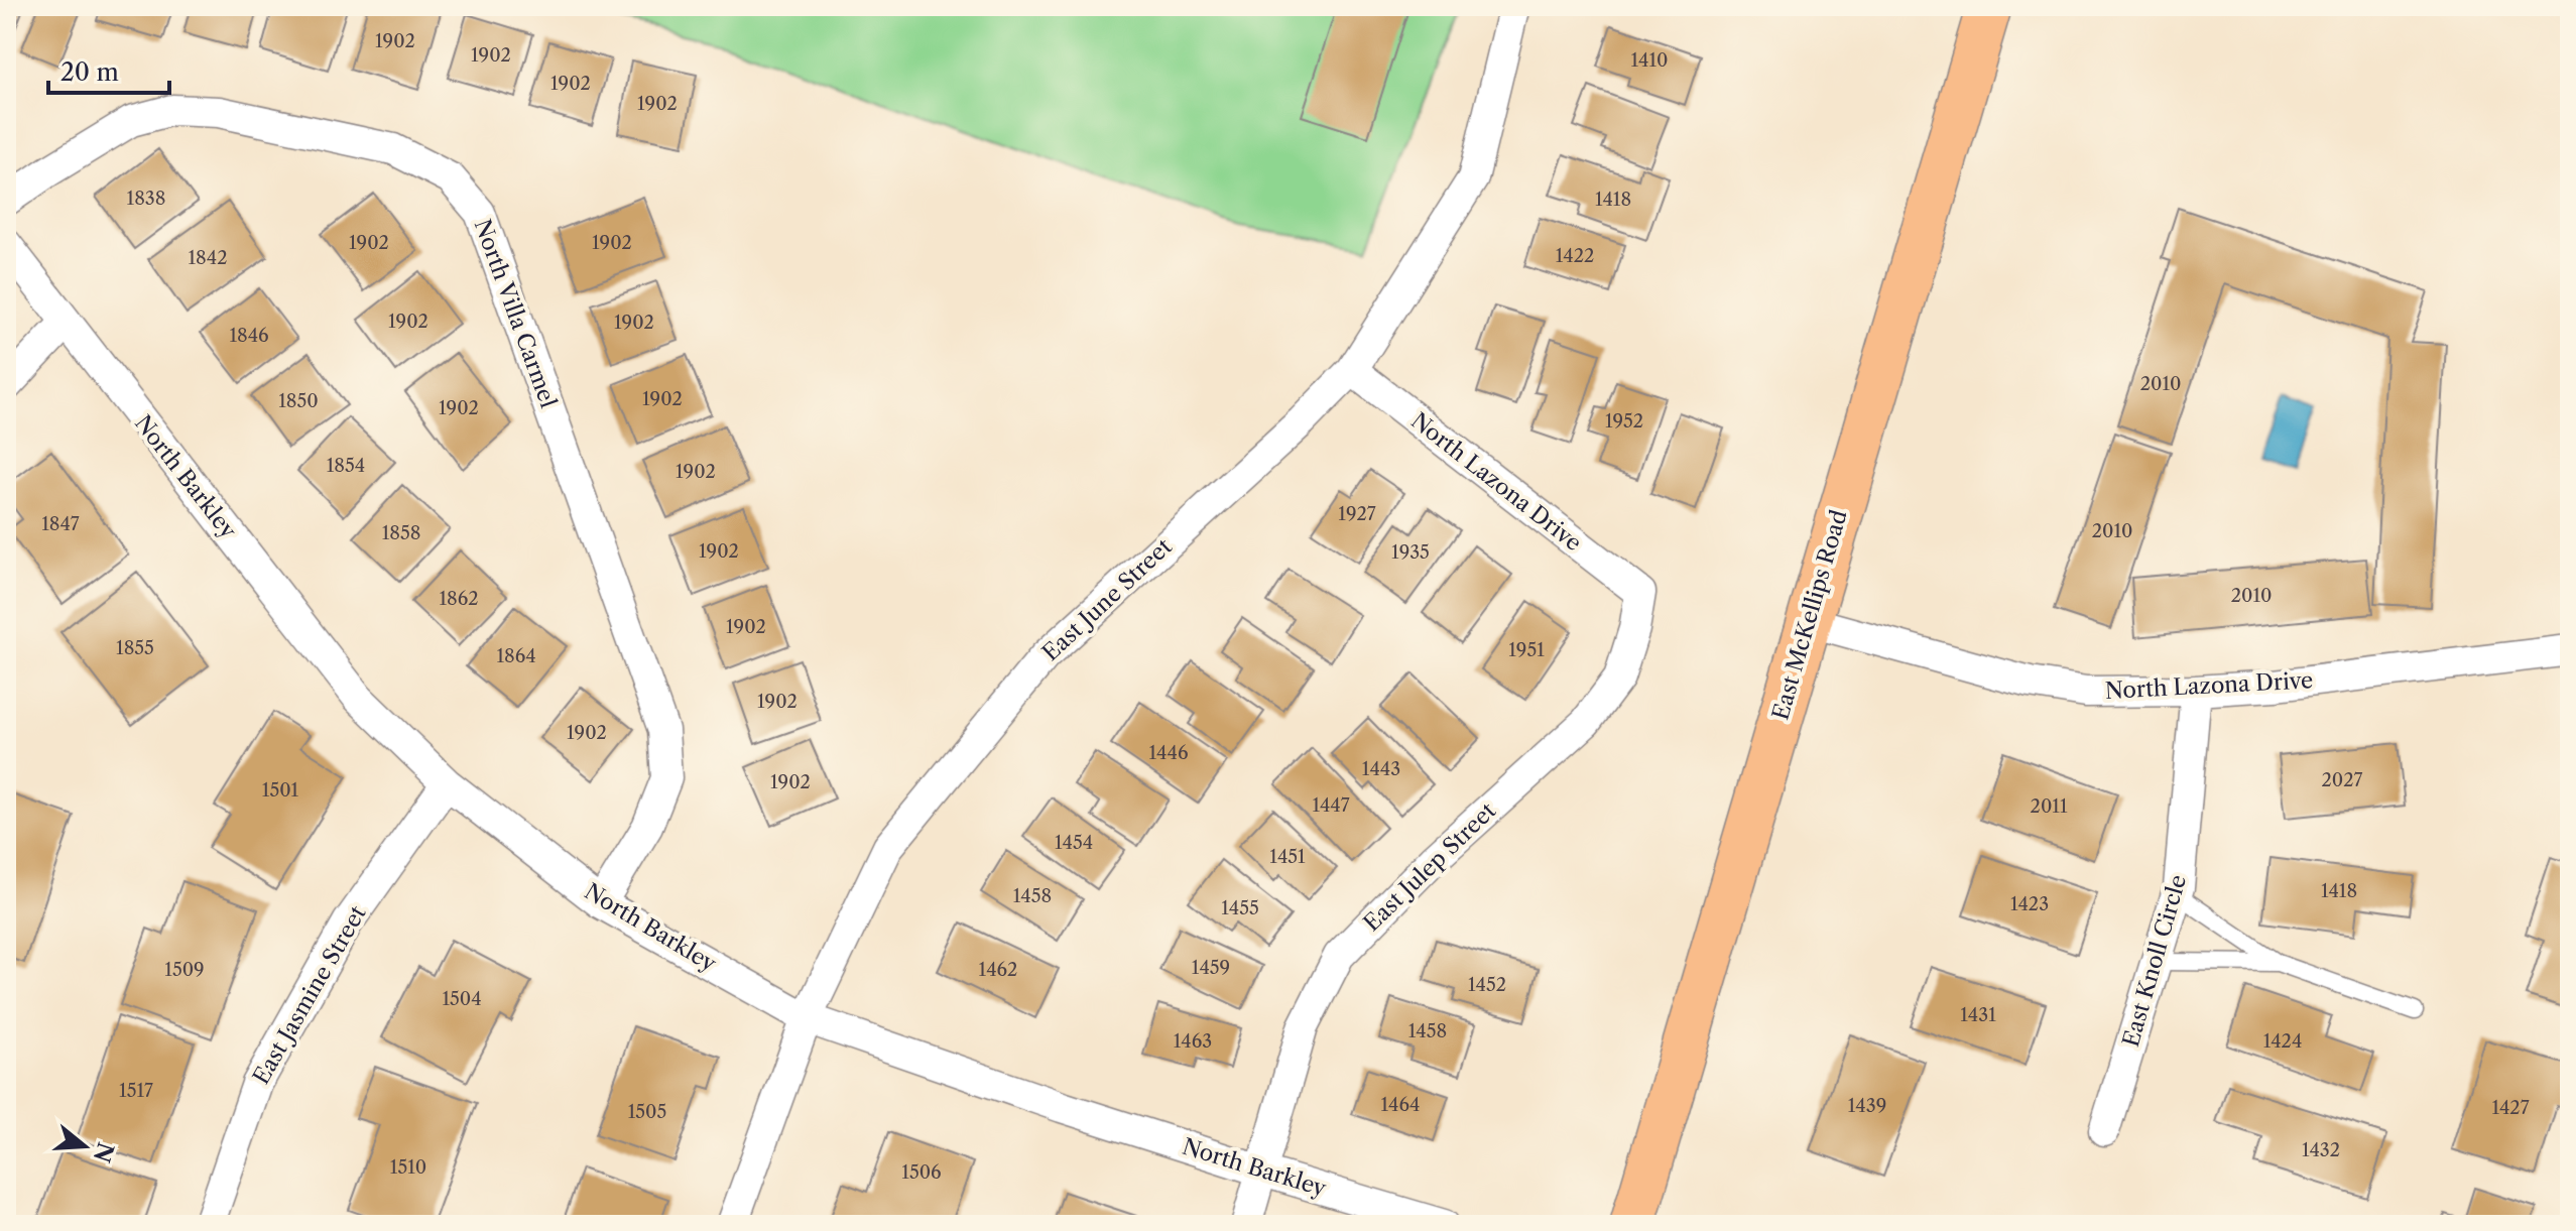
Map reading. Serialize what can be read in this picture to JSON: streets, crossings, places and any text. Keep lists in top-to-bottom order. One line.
{"streets":{"main road":["East McKellips Road"],"street":["North Villa Carmel","North Barkley","North Lazona Drive","East June Street","East Julep Street","East Knoll Circle","East Jasmine Street"]},"crossings":[["North Villa Carmel","North Barkley"],["North Barkley","East June Street"],["North Barkley","East Julep Street"],["North Barkley","East Jasmine Street"],["North Lazona Drive","East June Street"],["North Lazona Drive","East McKellips Road"],["North Lazona Drive","East Julep Street"],["North Lazona Drive","East Knoll Circle"]],"house_numbers":["1902","1902","1410","1902","1902","1838","1418","1902","1902","1422","1842","1902","1902","1846","2010","1902","1850","1902","1952","1854","1902","1927","1847","2010","1858","1902","1935","2010","1862","1902","1855","1951","1864","1902","1902","1446","1443","2027","1902","1501","1447","2011","1454","1451","1418","1458","1423","1455","1459","1509","1462","1452","1504","1431","1458","1463","1424","1517","1464","1439","1427","1505","1432","1510","1506"],"scale_bar":"20 m","north":"right"}
